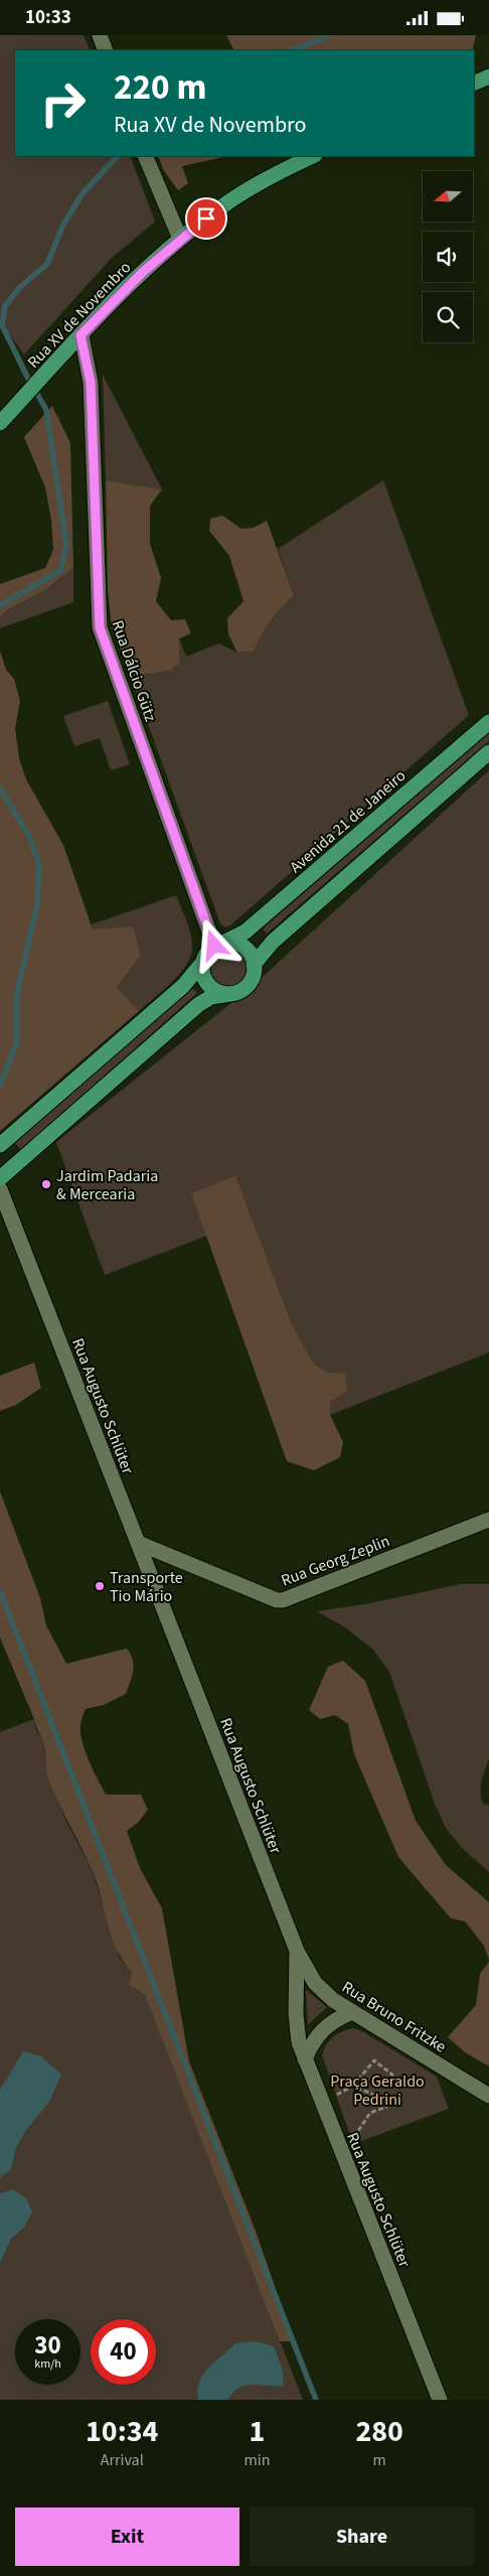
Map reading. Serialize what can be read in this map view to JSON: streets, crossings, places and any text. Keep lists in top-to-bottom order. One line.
{"streets":{"main road":["Rua XV de Novembro","Avenida 21 de Janeiro"],"street":["Rua Dálcio Gütz","Rua Augusto Schlüter","Rua Georg Zeplin","Rua Bruno Fritzke"]},"crossings":[["Rua XV de Novembro","Rua Dálcio Gütz"],["Rua Dálcio Gütz","Avenida 21 de Janeiro"],["Rua Augusto Schlüter","Rua Georg Zeplin"],["Rua Augusto Schlüter","Rua Bruno Fritzke"]],"parks":["Praça Geraldo Pedrini"],"places":["Jardim Padaria & Mercearia","Transporte Tio Mário"],"north":"left","page":{"status":"10:33","turn":["220 m","Rua XV de Novembro"],"speed":"30 km/h","limit":"40","eta":["10:34","Arrival","1","min","280","m"],"buttons":["Exit","Share"]}}
